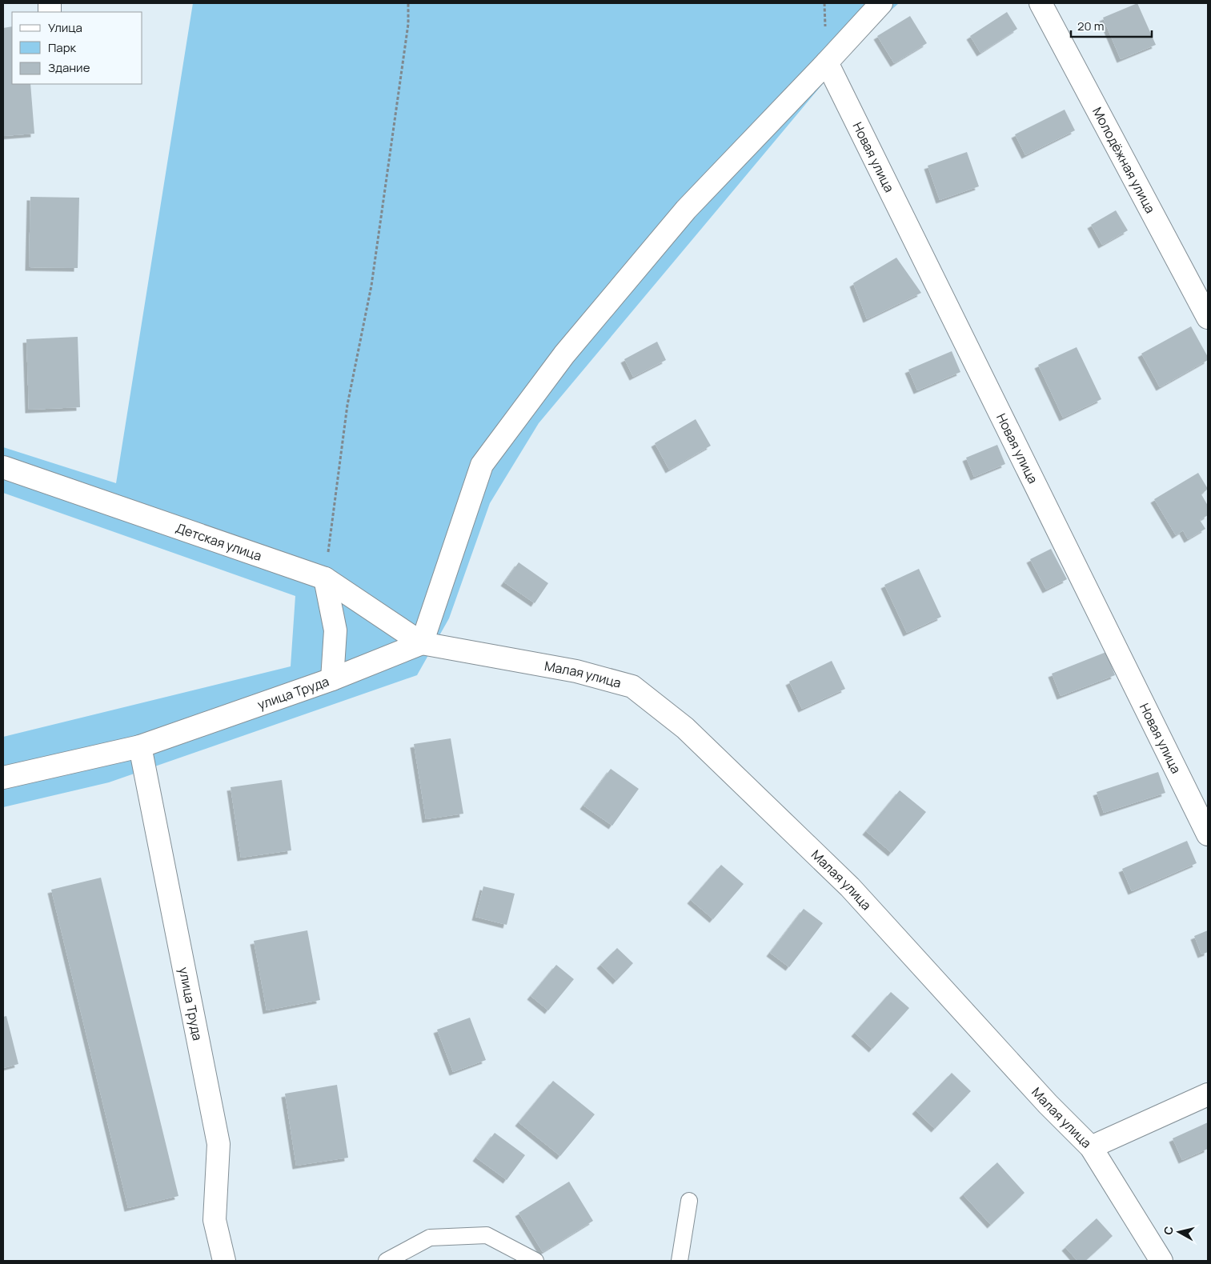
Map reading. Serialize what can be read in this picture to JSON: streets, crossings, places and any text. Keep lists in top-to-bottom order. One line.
{"streets":{"street":["Новая улица","Молодёжная улица","Детская улица","Малая улица","улица Труда"]},"crossings":[["Детская улица","Малая улица"],["Детская улица","улица Труда"],["Малая улица","улица Труда"]],"legend":["Улица","Парк","Здание"],"scale_bar":"20 m","north":"left"}
